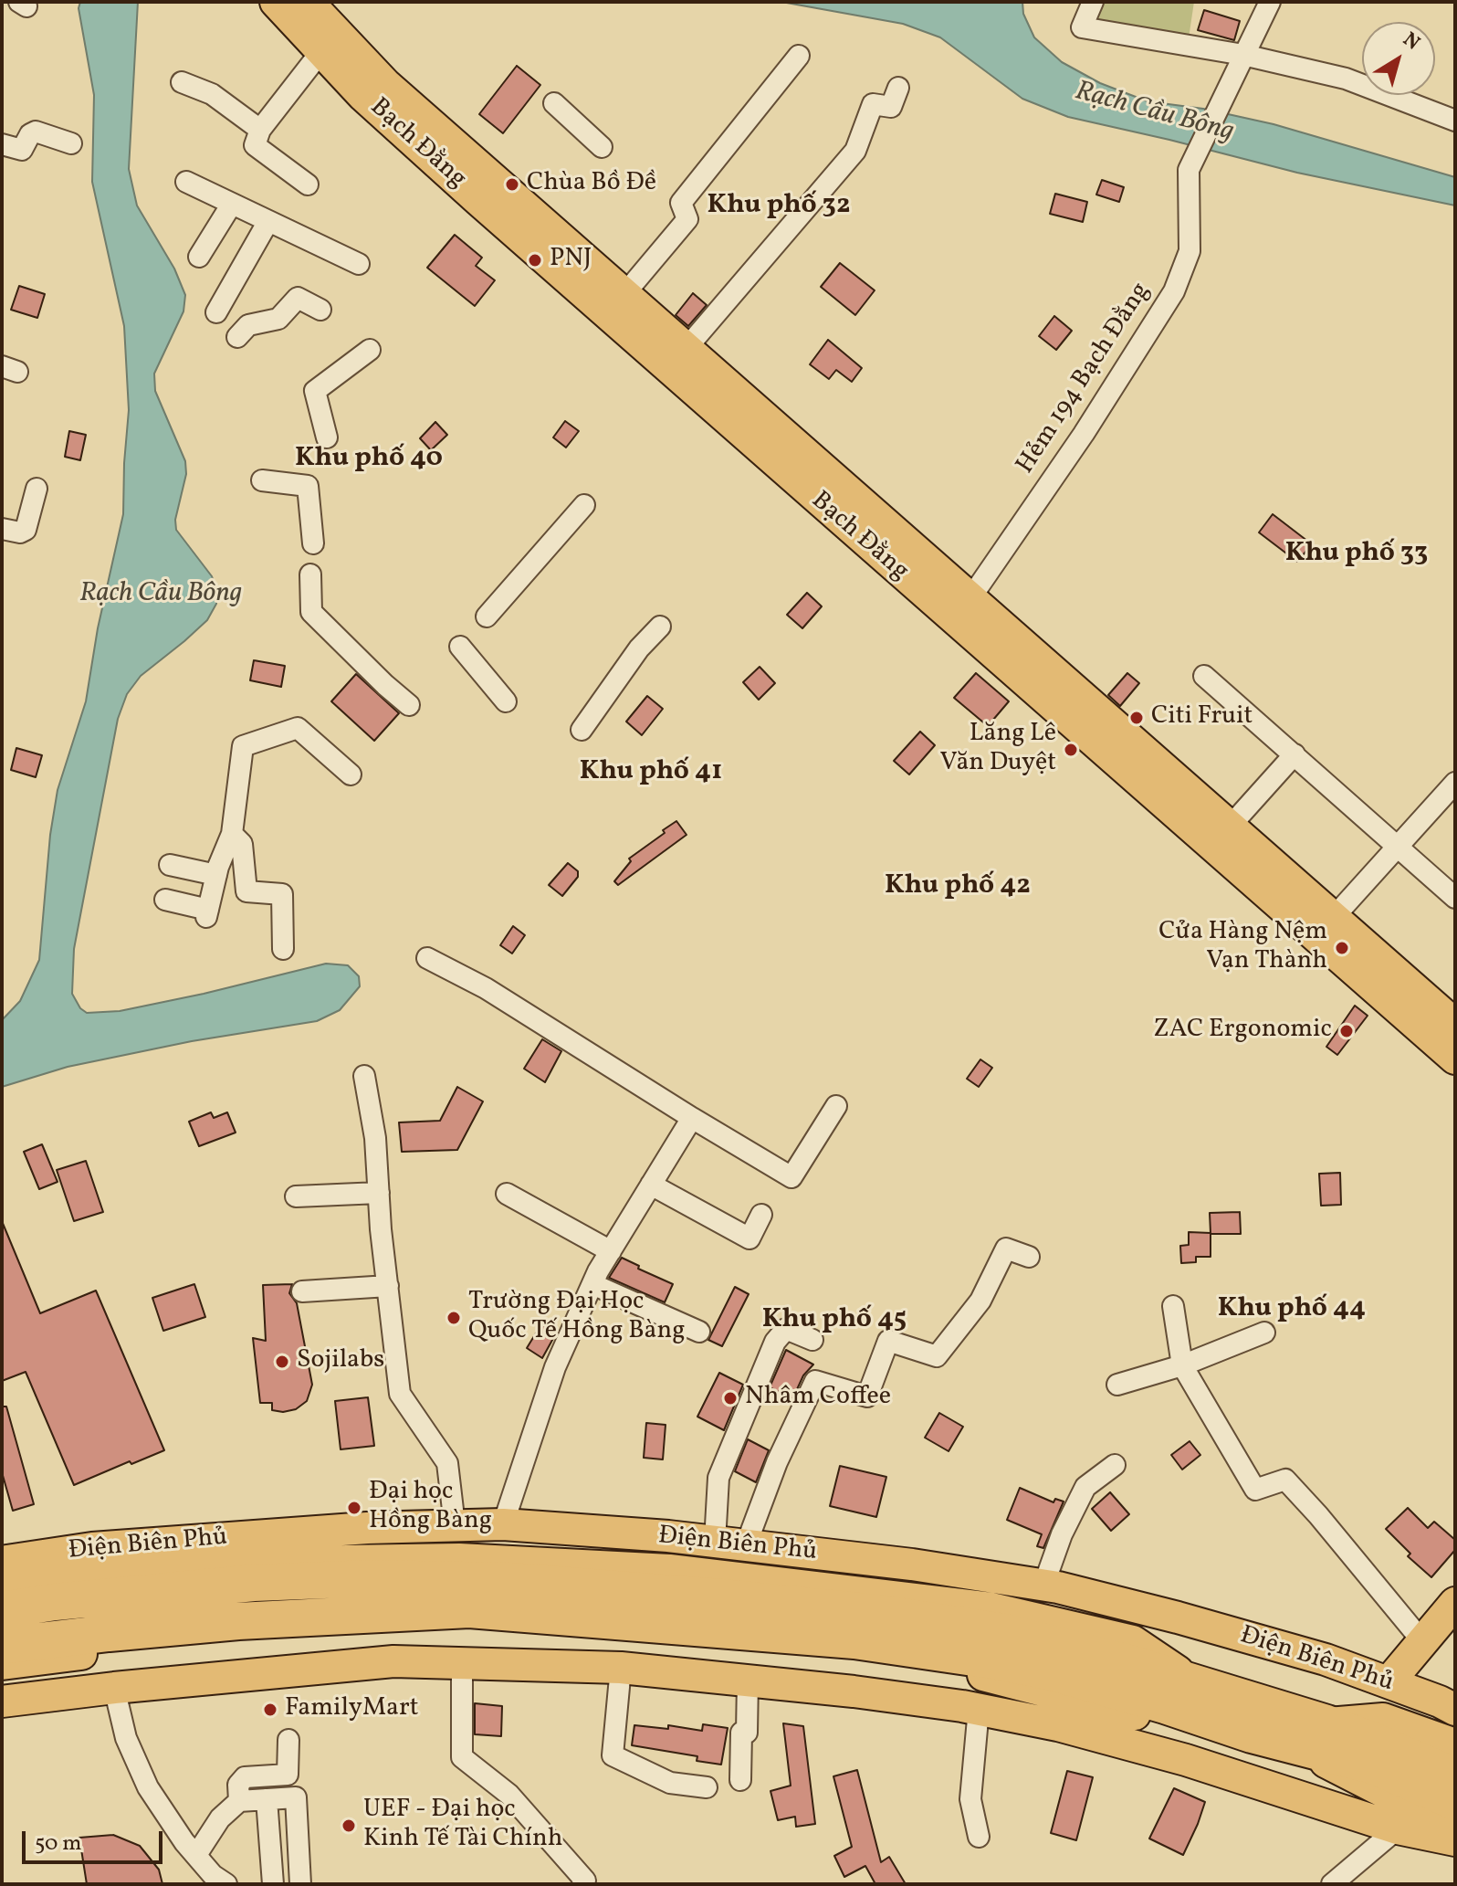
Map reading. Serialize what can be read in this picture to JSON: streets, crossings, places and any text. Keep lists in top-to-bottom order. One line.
{"streets":{"highway":["Điện Biên Phủ"],"main road":["Bạch Đằng"],"street":["Hẻm 194 Bạch Đằng"]},"crossings":[["Bạch Đằng","Hẻm 194 Bạch Đằng"]],"districts":["Khu phố 32","Khu phố 40","Khu phố 33","Khu phố 41","Khu phố 42","Khu phố 44","Khu phố 45"],"water":["Rạch Cầu Bông"],"places":["Chùa Bồ Đề","PNJ","Citi Fruit","Lăng Lê Văn Duyệt","Cửa Hàng Nệm Vạn Thành","ZAC Ergonomic","Trường Đại Học Quốc Tế Hồng Bàng","Sojilabs","Nhâm Coffee","Đại học Hồng Bàng","FamilyMart","UEF - Đại học Kinh Tế Tài Chính"],"scale_bar":"50 m","north":"top right"}
